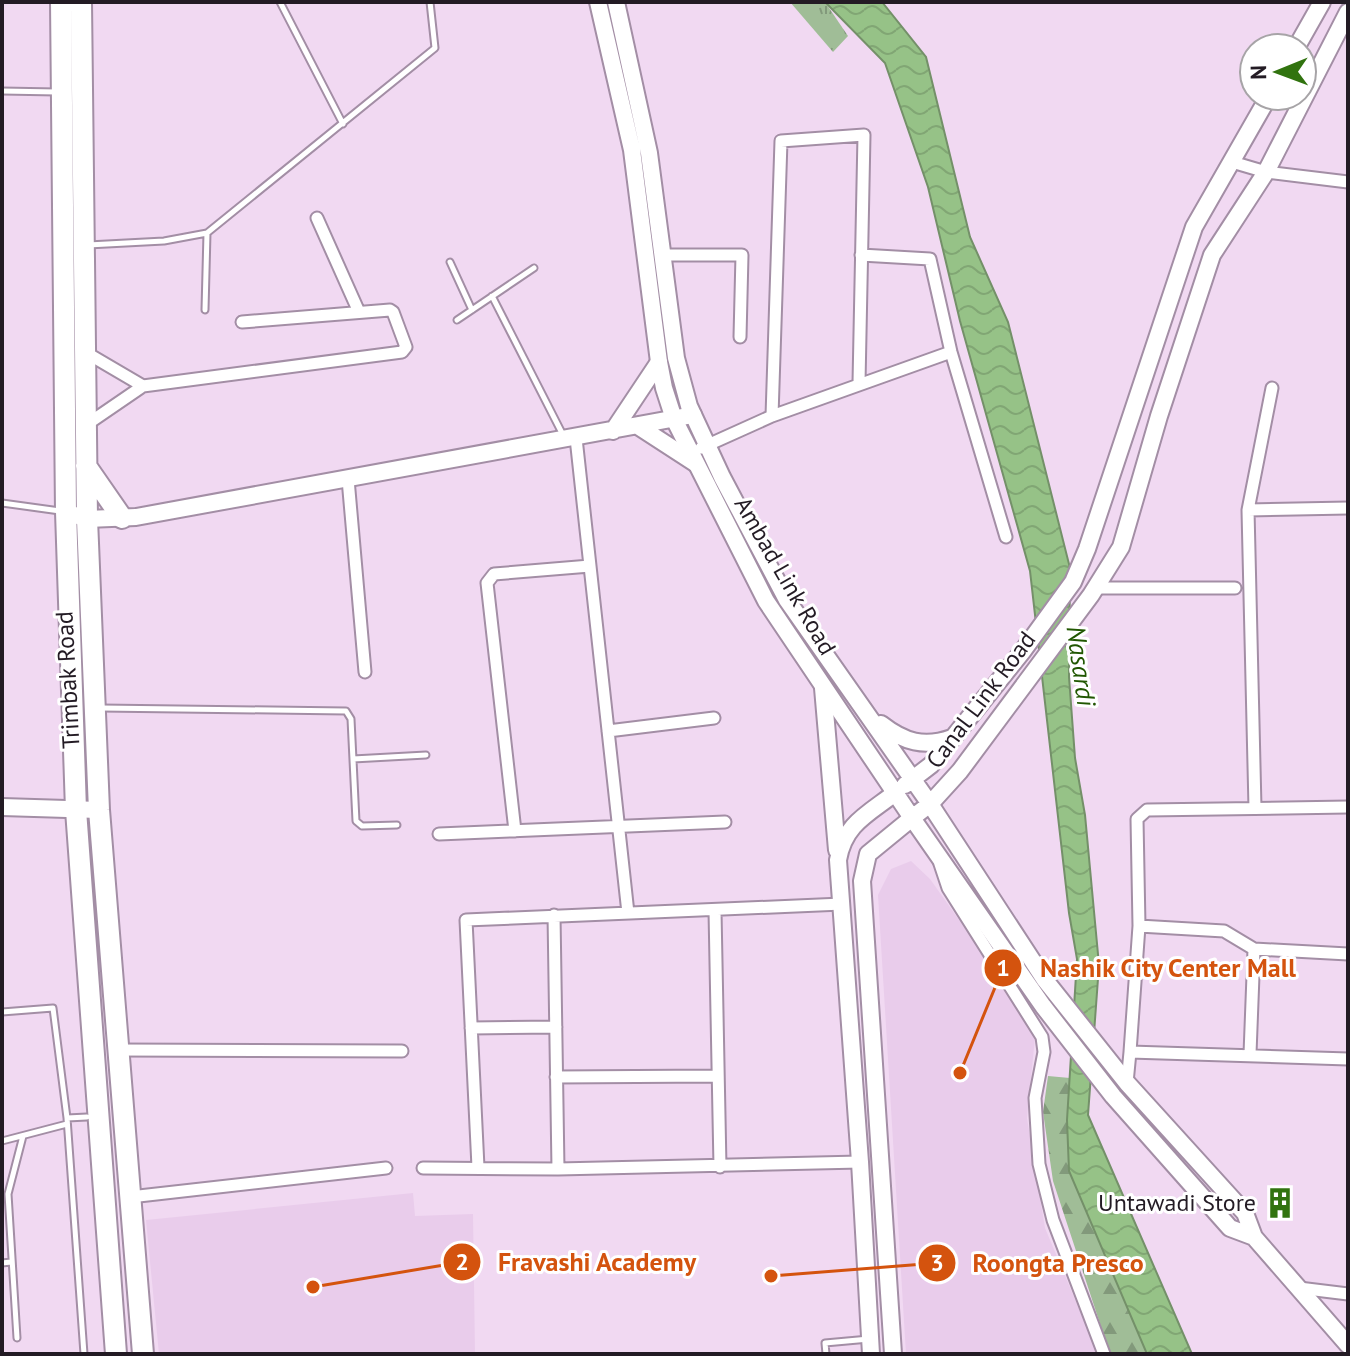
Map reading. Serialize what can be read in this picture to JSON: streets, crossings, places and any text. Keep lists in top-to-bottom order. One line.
{"streets":{"highway":["Trimbak Road"],"main road":["Ambad Link Road","Canal Link Road"]},"crossings":[["Ambad Link Road","Canal Link Road"]],"water":["Nasardi"],"places":{"other":["Nashik City Center Mall","Roongta Presco","Fravashi Academy"],"building":["Untawadi Store"]},"north":"left"}
